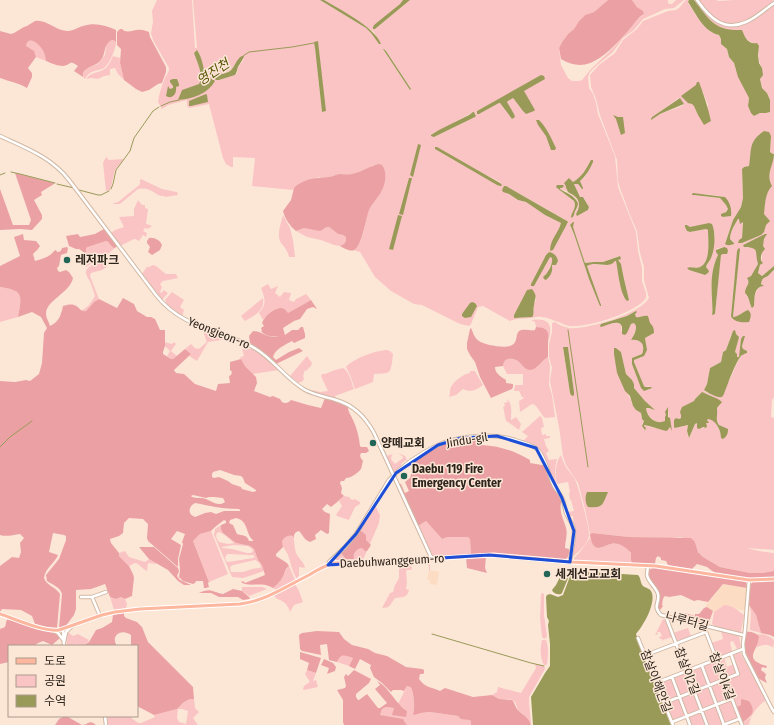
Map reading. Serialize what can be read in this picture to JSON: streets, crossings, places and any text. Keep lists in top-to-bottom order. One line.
{"streets":{"main road":["Daebuhwanggeum-ro"],"street":["Yeongjeon-ro","Jindu-gil","나루터길","참살이2길","참살이4길","참살이해안길"]},"crossings":[["Yeongjeon-ro","Jindu-gil"],["Yeongjeon-ro","Daebuhwanggeum-ro"],["Jindu-gil","Daebuhwanggeum-ro"],["Daebuhwanggeum-ro","나루터길"],["나루터길","참살이2길"],["나루터길","참살이4길"]],"water":["영진천"],"places":["레저파크","양떼교회","Daebu 119 Fire Emergency Center","세계선교교회"],"legend":["도로","공원","수역"]}
